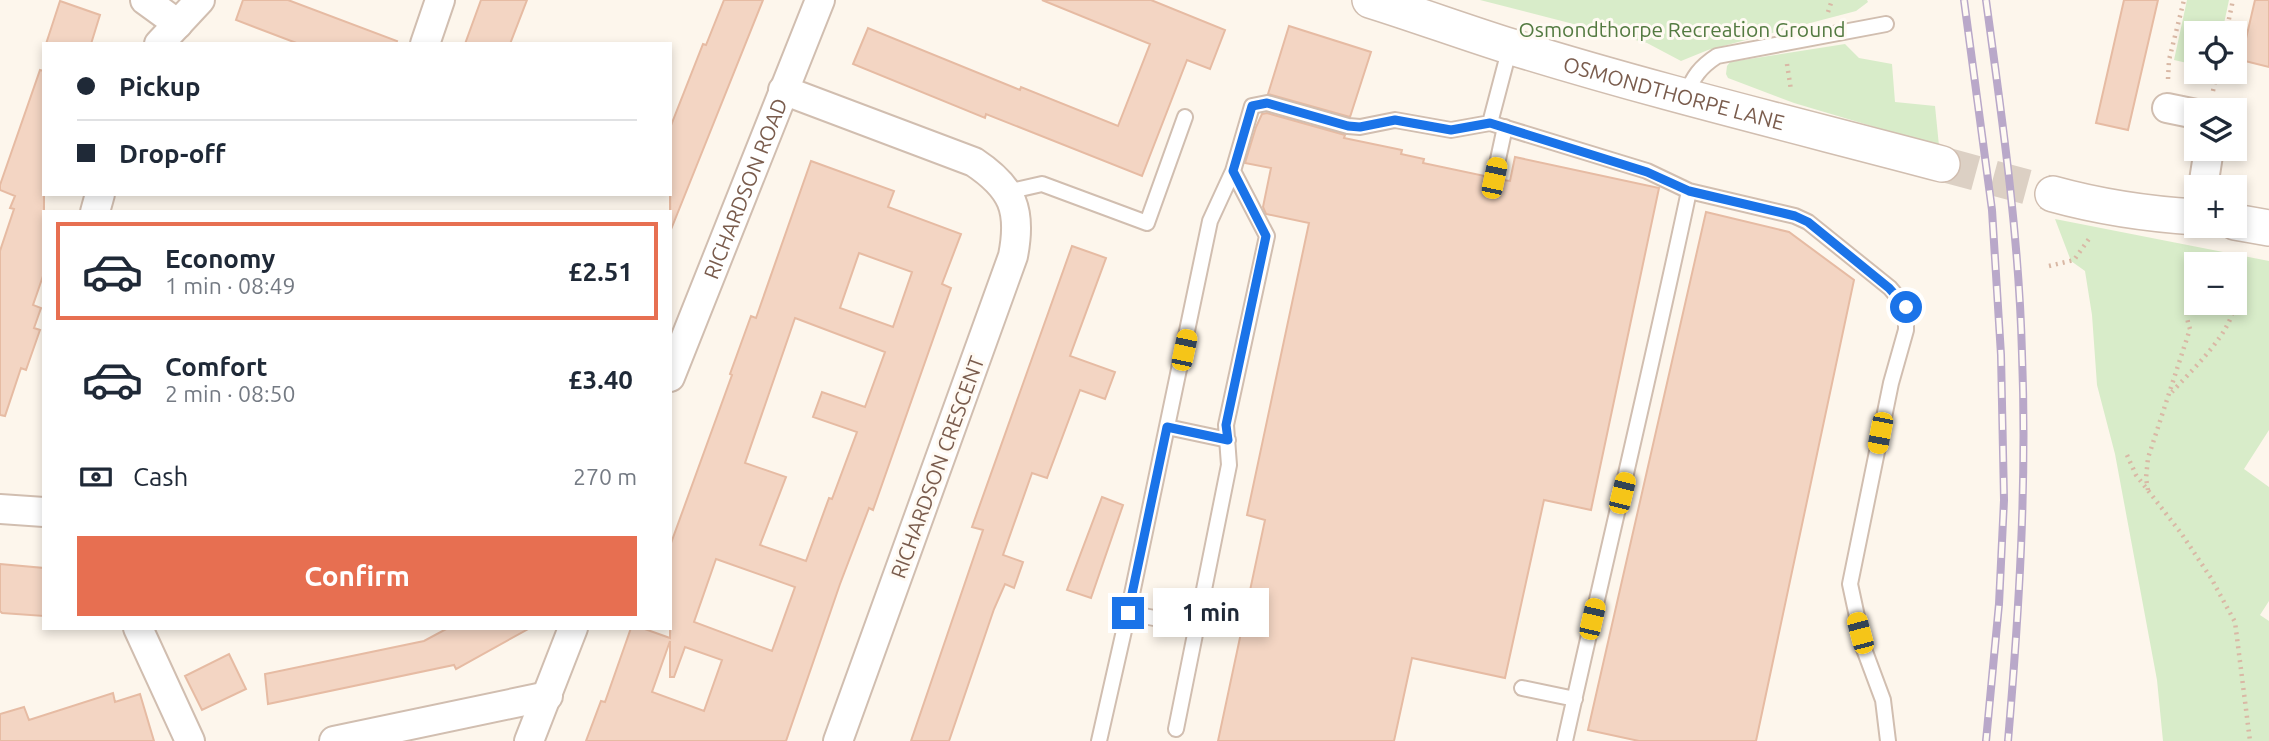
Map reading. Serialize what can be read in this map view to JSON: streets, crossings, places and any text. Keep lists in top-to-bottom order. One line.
{"streets":{"street":["OSMONDTHORPE LANE","RICHARDSON ROAD","RICHARDSON CRESCENT"]},"crossings":[["RICHARDSON ROAD","RICHARDSON CRESCENT"]],"parks":["Osmondthorpe Recreation Ground"],"page":{"map_buttons":["+","−"],"banner":["Pickup","Drop-off"],"list":[{"name":"Economy","note":"1 min · 08:49","value":"£2.51"},{"name":"Comfort","note":"2 min · 08:50","value":"£3.40"}],"pay":["Cash","270 m"],"buttons":"Confirm","bubble":"1 min"}}
